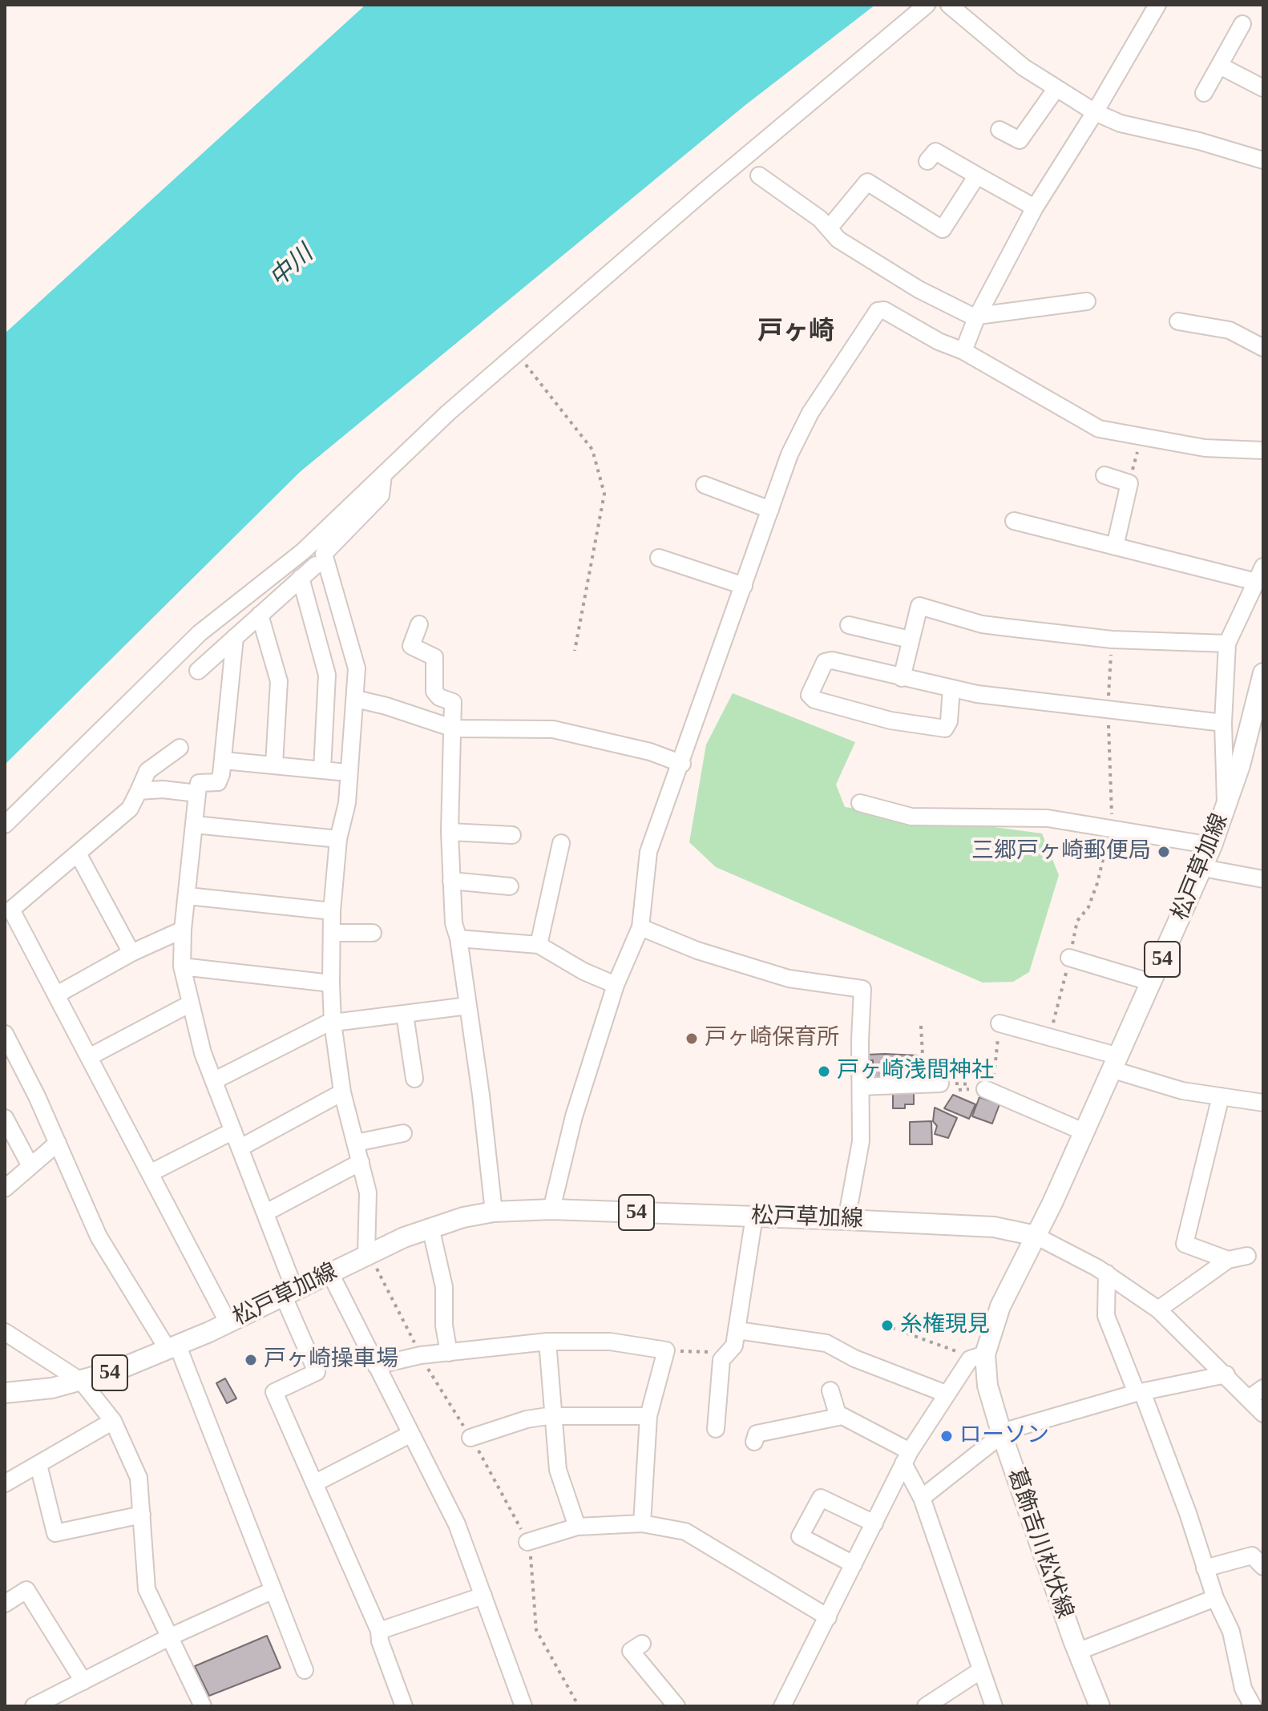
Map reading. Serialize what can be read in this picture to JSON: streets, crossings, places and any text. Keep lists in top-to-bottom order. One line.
{"streets":{"main road":["松戸草加線","54","葛飾吉川松伏線"]},"crossings":[["松戸草加線","葛飾吉川松伏線"]],"districts":["戸ヶ崎"],"water":["中川"],"places":["三郷戸ヶ崎郵便局","戸ヶ崎保育所","戸ヶ崎浅間神社","糸権現見","戸ヶ崎操車場","ローソン"]}
